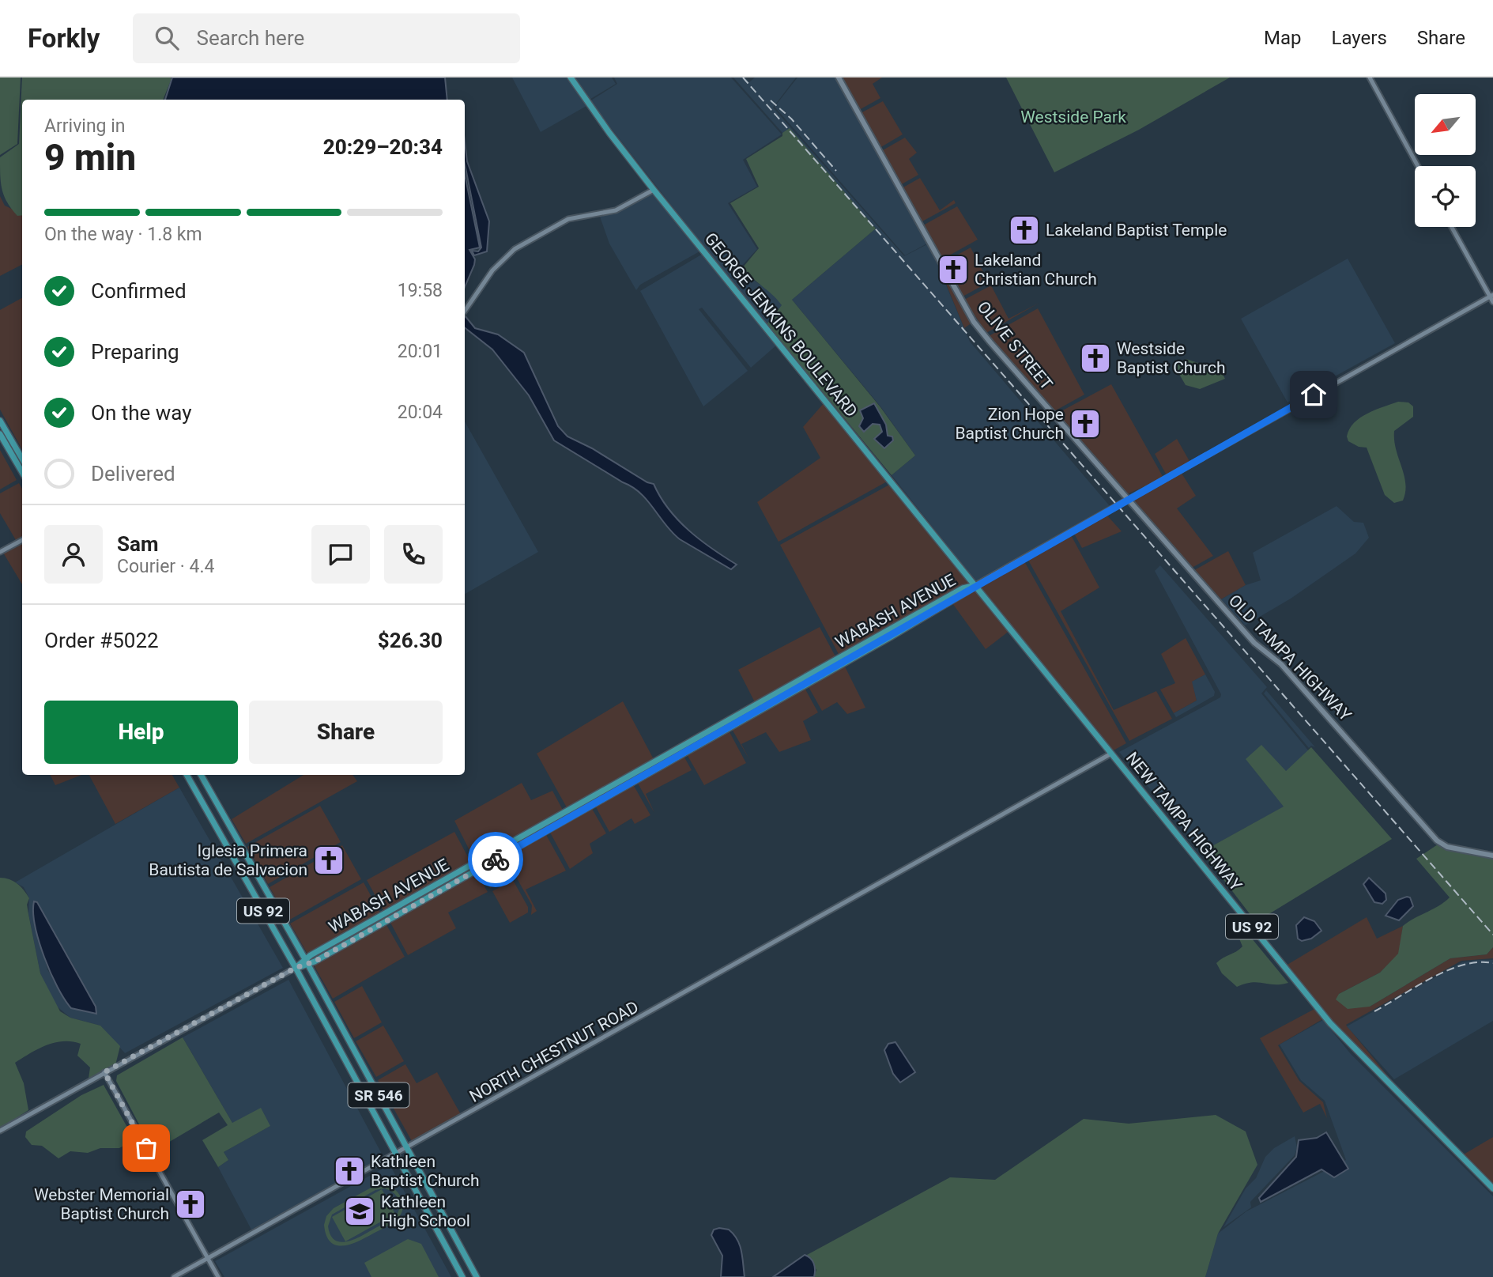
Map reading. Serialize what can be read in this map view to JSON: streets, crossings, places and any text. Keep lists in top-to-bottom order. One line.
{"streets":{"main road":["GEORGE JENKINS BOULEVARD","OLIVE STREET","WABASH AVENUE","OLD TAMPA HIGHWAY","NEW TAMPA HIGHWAY","US 92","SR 546"],"street":["NORTH CHESTNUT ROAD"]},"crossings":[["GEORGE JENKINS BOULEVARD","WABASH AVENUE"],["GEORGE JENKINS BOULEVARD","NEW TAMPA HIGHWAY"],["OLIVE STREET","OLD TAMPA HIGHWAY"],["WABASH AVENUE","NEW TAMPA HIGHWAY"],["WABASH AVENUE","US 92"],["WABASH AVENUE","SR 546"],["NEW TAMPA HIGHWAY","NORTH CHESTNUT ROAD"],["US 92","SR 546"],["NORTH CHESTNUT ROAD","SR 546"]],"parks":["Westside Park"],"places":{"church":["Lakeland Baptist Temple","Lakeland Christian Church","Westside Baptist Church","Zion Hope Baptist Church","Iglesia Primera Bautista de Salvacion","Kathleen Baptist Church","Webster Memorial Baptist Church"],"school or university":["Kathleen High School"]},"north":"bottom left","page":{"header":"Forkly","search":"Search here","nav":["Map","Layers","Share"],"heading":["9 min","Arriving in","20:29–20:34"],"panel":["Sam","Courier · 4.4","Order #5022","$26.30"],"bar":"On the way · 1.8 km","list":[["Confirmed","19:58"],["Preparing","20:01"],["On the way","20:04"],"Delivered"],"buttons":["Help","Share"]}}
